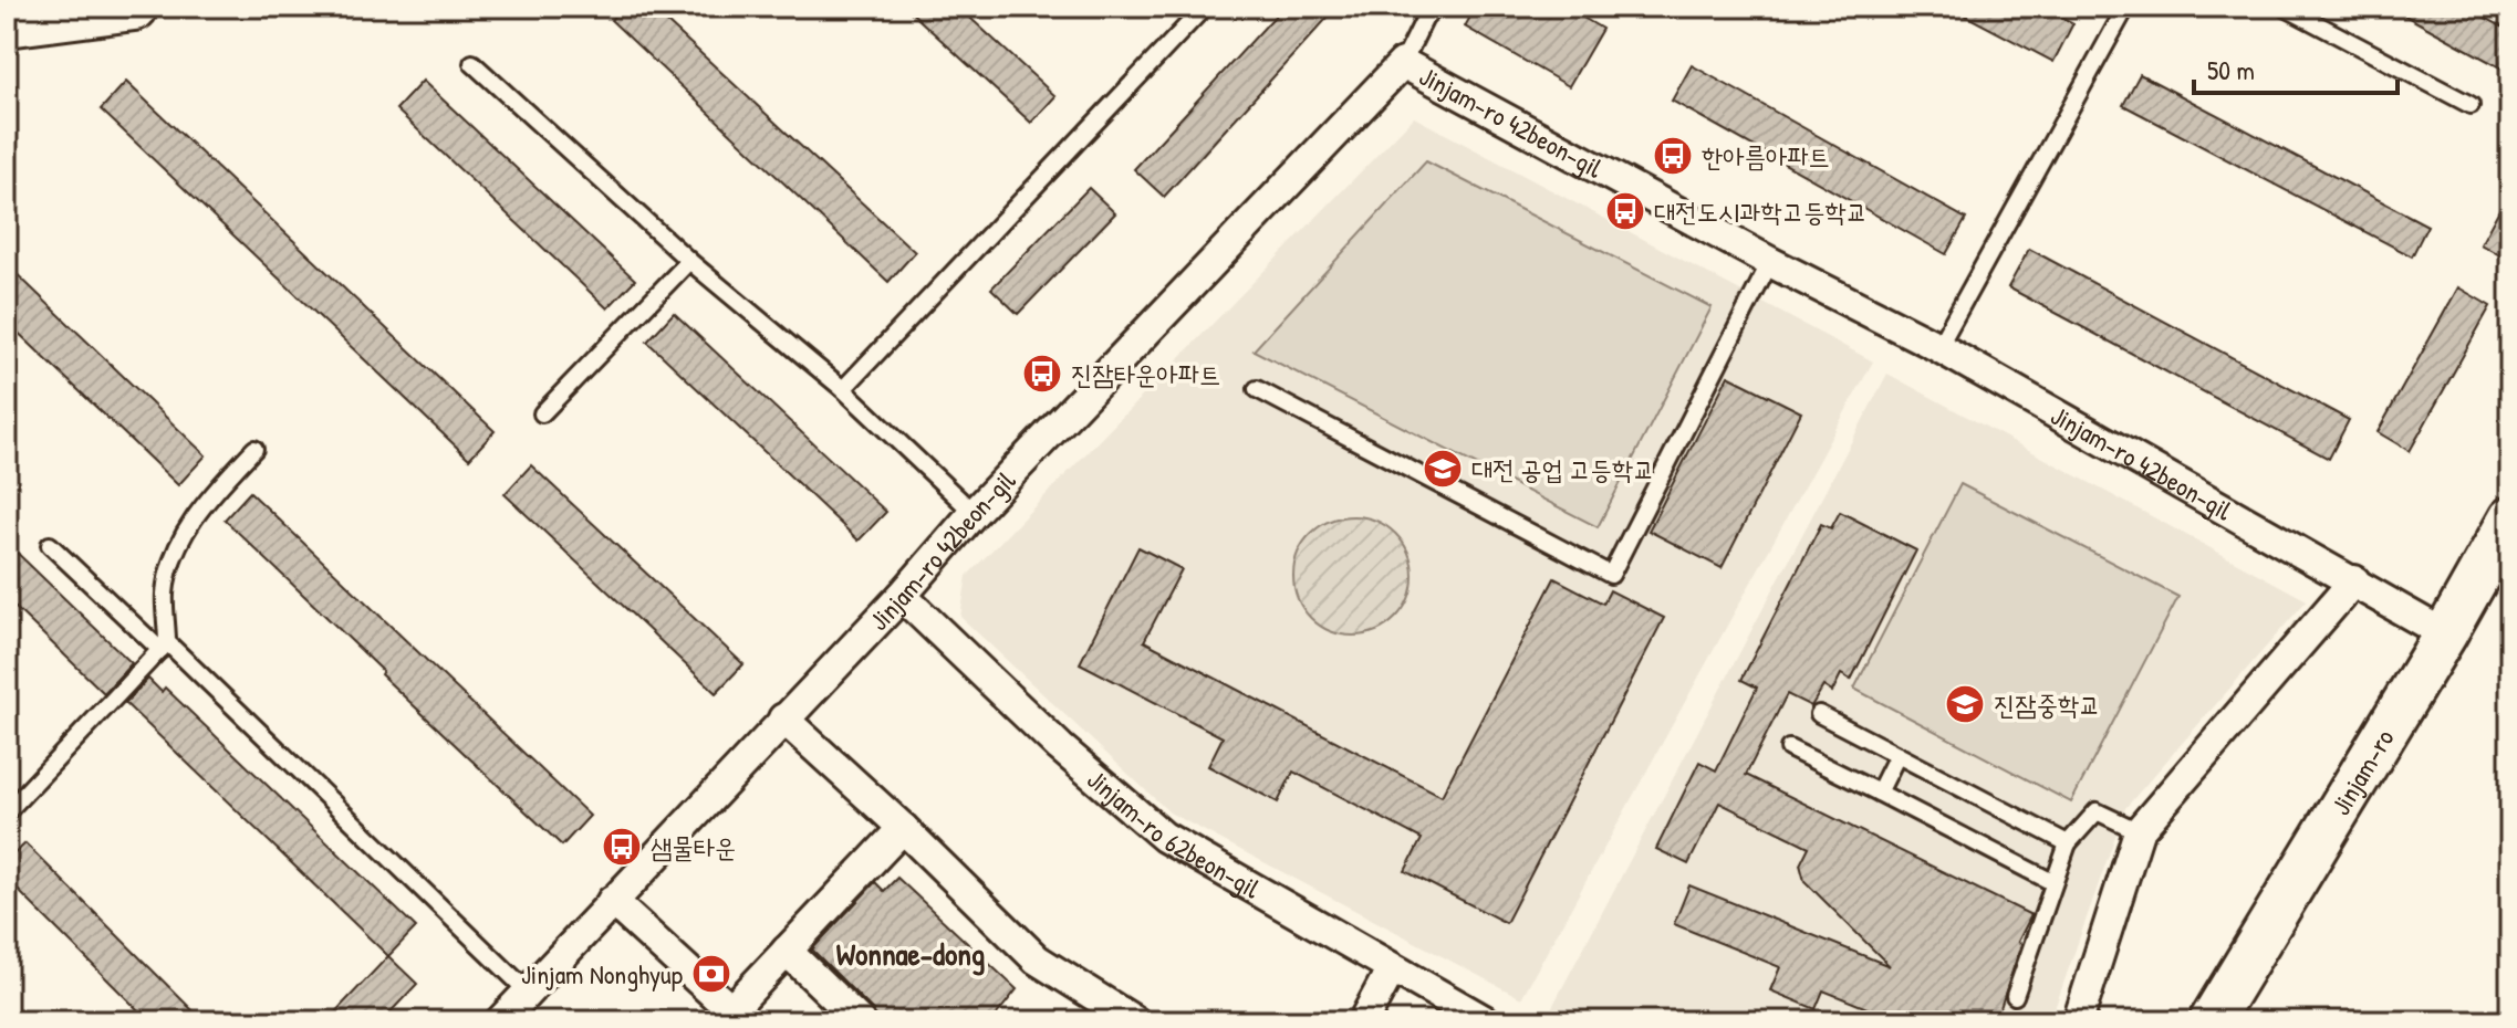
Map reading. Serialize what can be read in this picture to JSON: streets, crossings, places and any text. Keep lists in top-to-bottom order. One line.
{"streets":{"street":["Jinjam-ro 42beon-gil","Jinjam-ro","Jinjam-ro 62beon-gil"]},"crossings":[["Jinjam-ro 42beon-gil","Jinjam-ro"],["Jinjam-ro 42beon-gil","Jinjam-ro 62beon-gil"]],"districts":["Wonnae-dong"],"places":{"bus stop":["한아름아파트","대전도시과학고등학교","진잠타운아파트","샘물타운"],"school or university":["대전 공업 고등학교","진잠중학교"],"bank":["Jinjam Nonghyup"]},"scale_bar":"50 m"}
